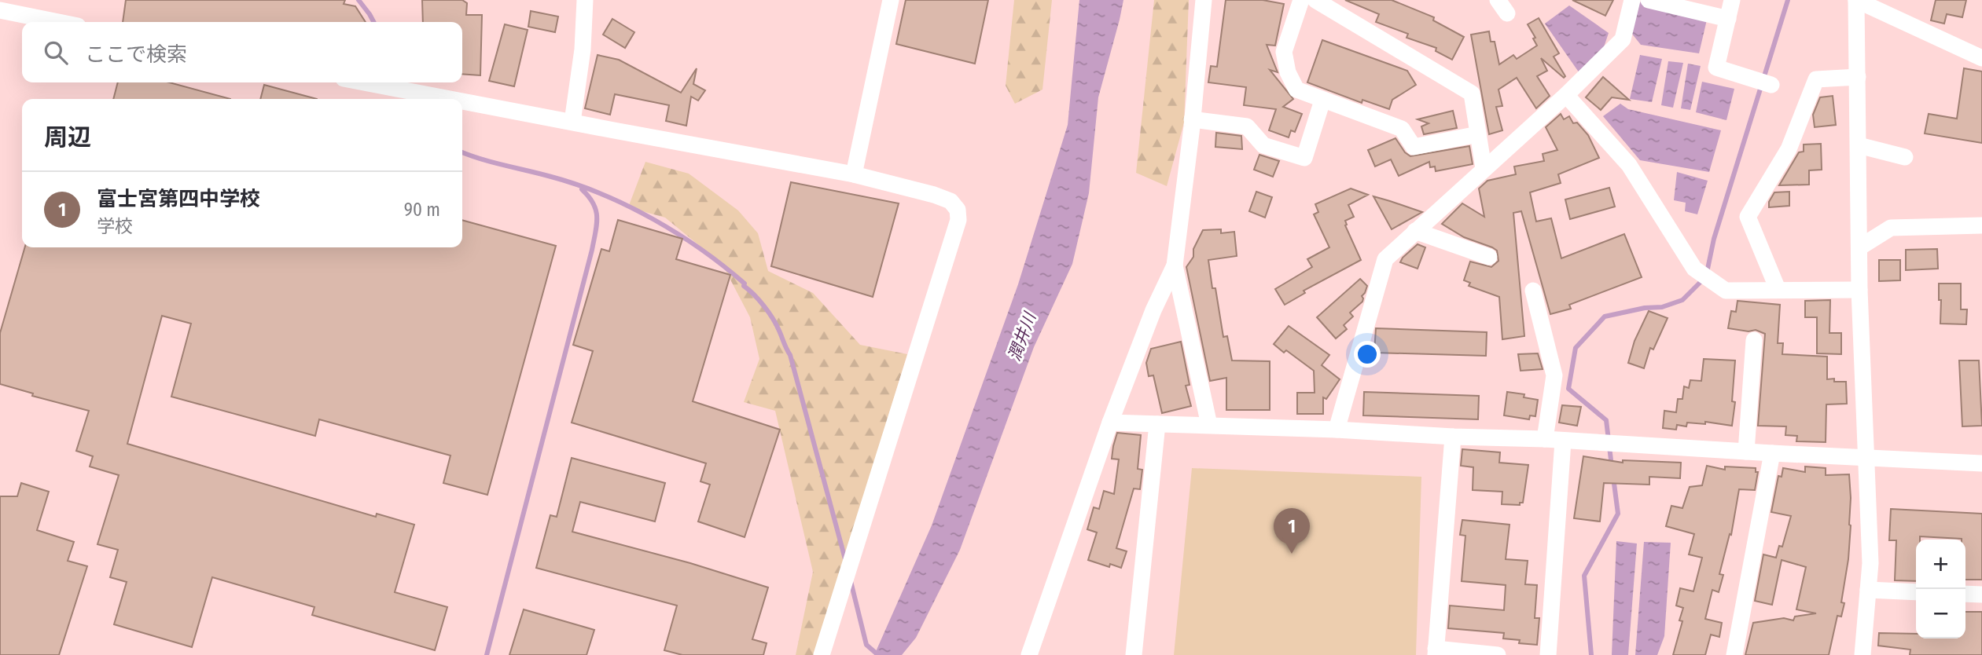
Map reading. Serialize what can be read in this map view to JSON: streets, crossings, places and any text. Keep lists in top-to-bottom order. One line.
{"water":["潤井川"],"page":{"search":"ここで検索","heading":"周辺","list":[{"mark":"1","name":"富士宮第四中学校","note":"学校","value":"90 m"}],"pins":"1","map_buttons":["+","−"]}}
